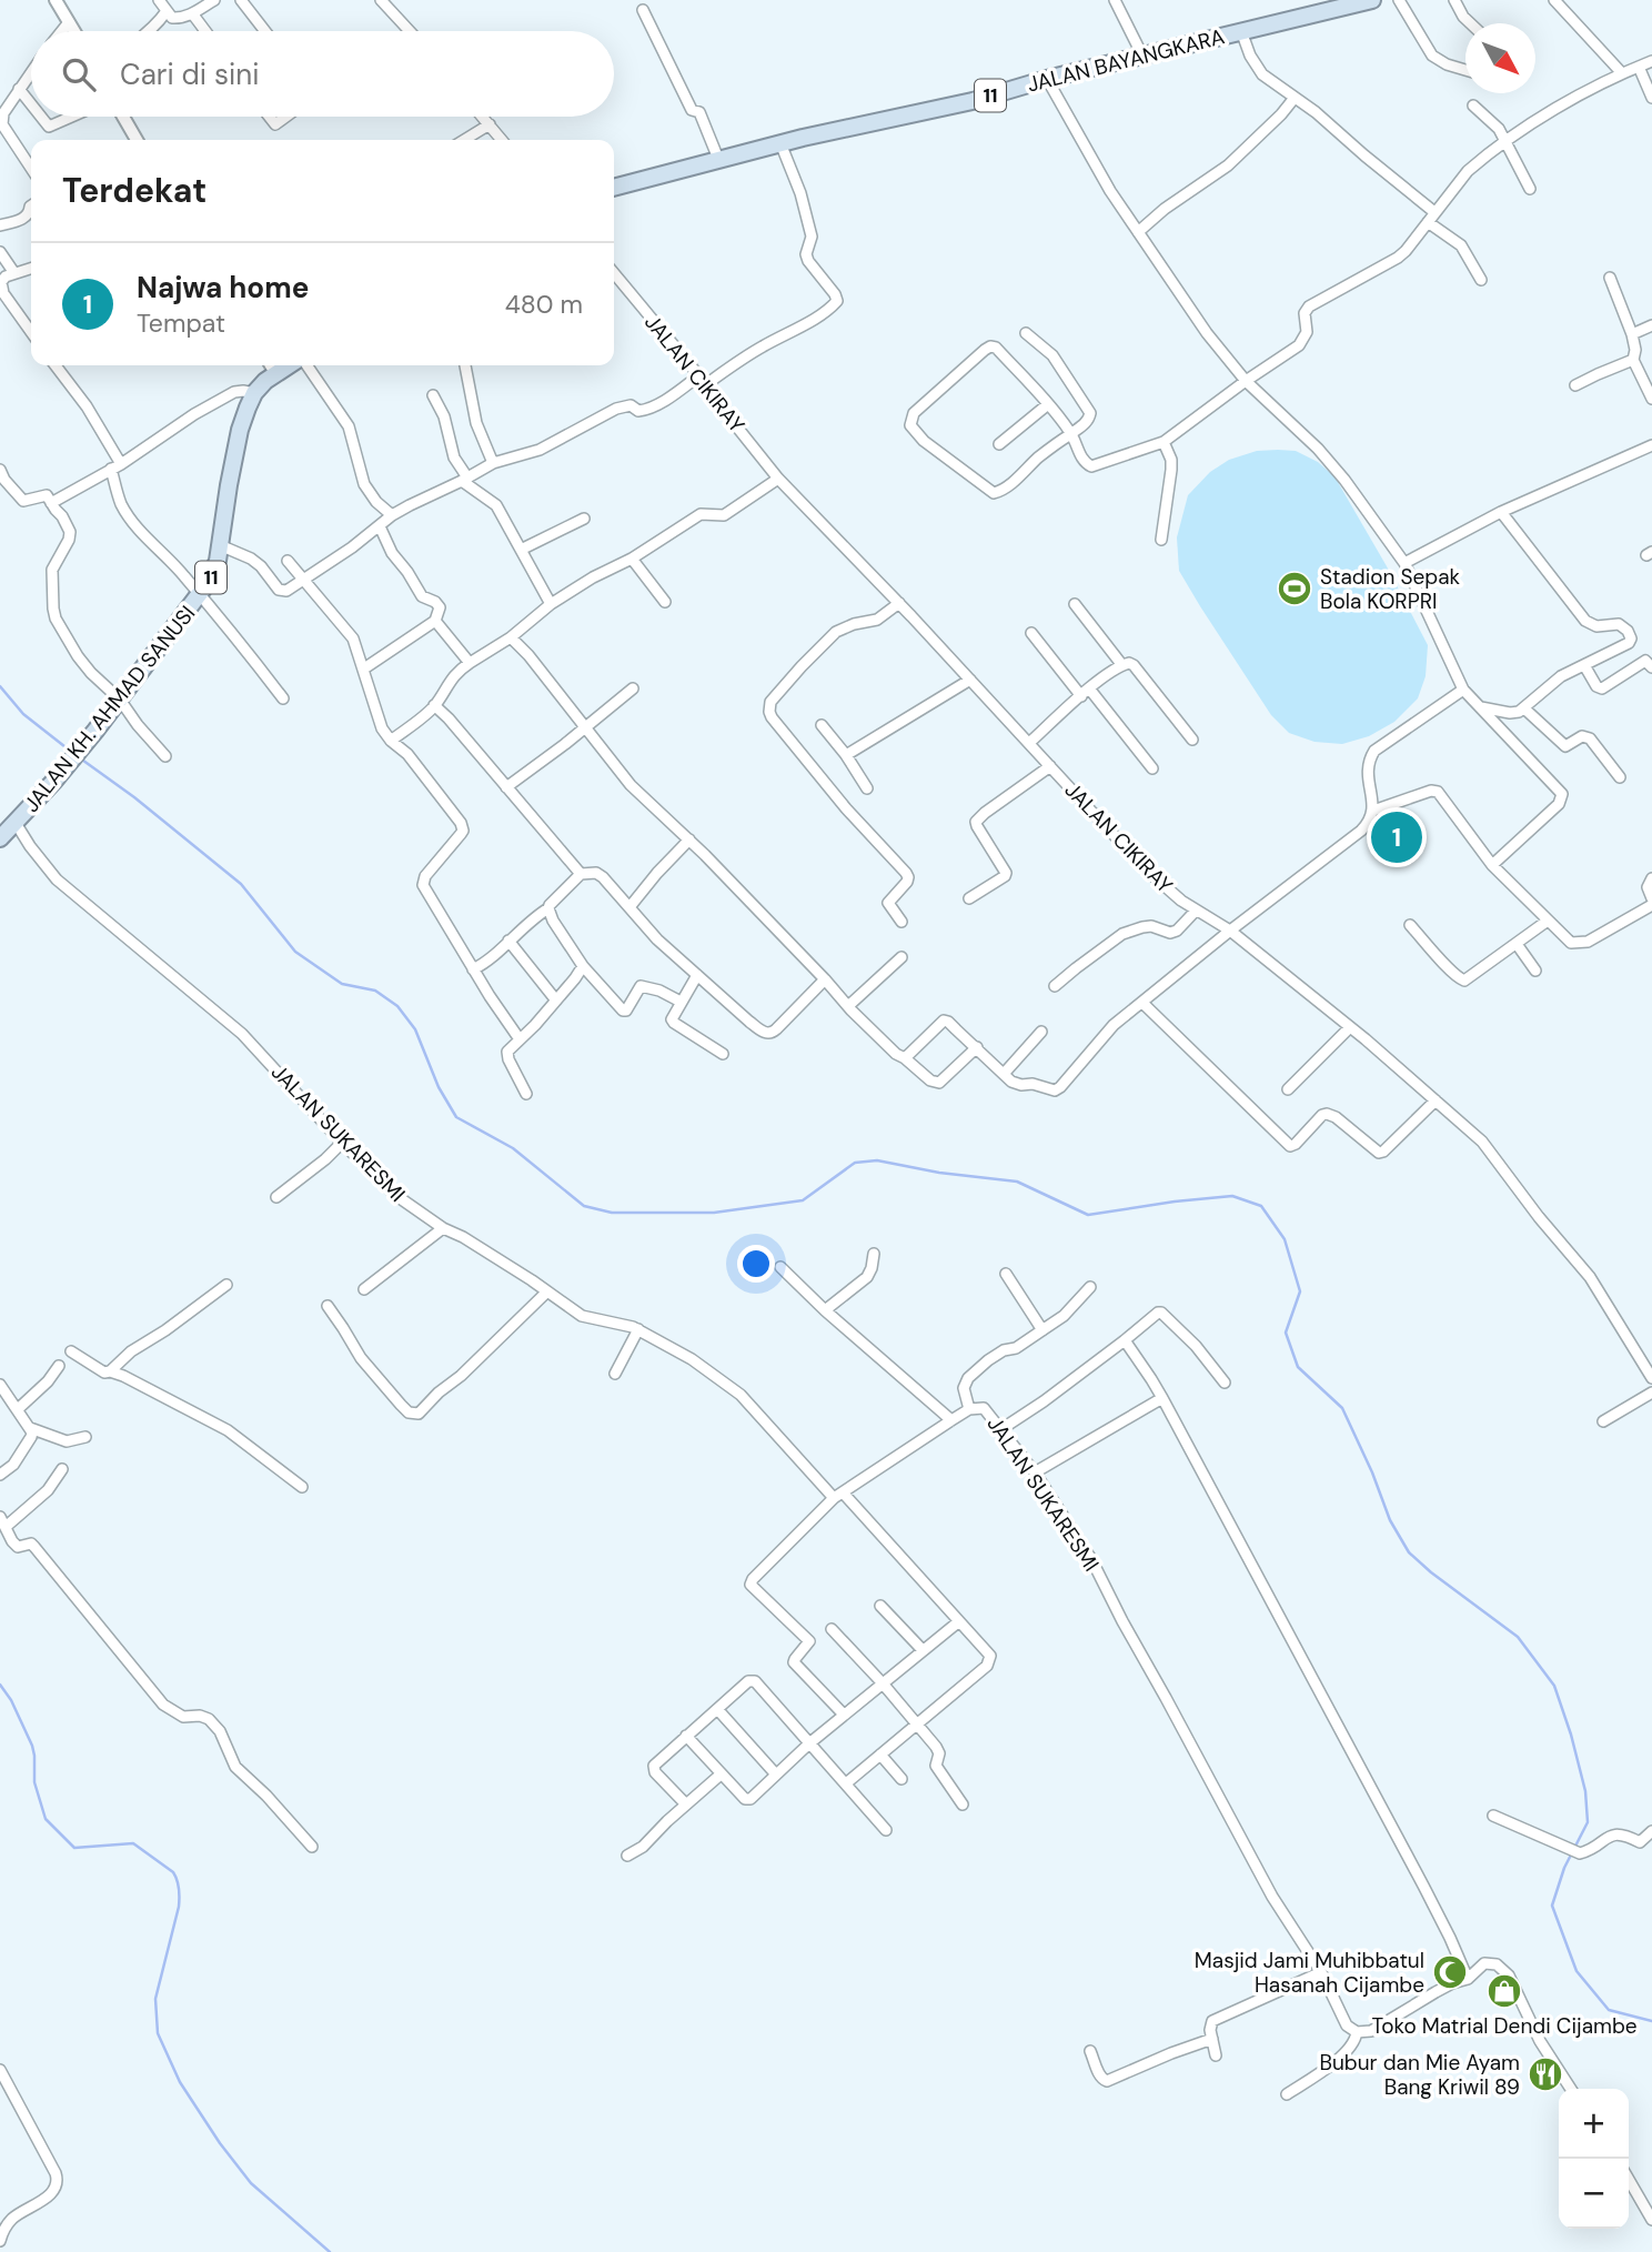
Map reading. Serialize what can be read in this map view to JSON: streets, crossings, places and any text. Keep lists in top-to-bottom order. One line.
{"streets":{"highway":["JALAN BAYANGKARA","11","JALAN KH. AHMAD SANUSI"],"street":["JALAN CIKIRAY","JALAN SUKARESMI"]},"crossings":[["11","JALAN KH. AHMAD SANUSI"],["JALAN KH. AHMAD SANUSI","JALAN SUKARESMI"]],"places":{"sports":["Stadion Sepak Bola KORPRI"],"mosque":["Masjid Jami Muhibbatul Hasanah Cijambe"],"shop":["Toko Matrial Dendi Cijambe"],"restaurant":["Bubur dan Mie Ayam Bang Kriwil 89"]},"north":"bottom right","page":{"search":"Cari di sini","heading":"Terdekat","list":[{"mark":"1","name":"Najwa home","note":"Tempat","value":"480 m"}],"pins":"1","map_buttons":["+","−"]}}
